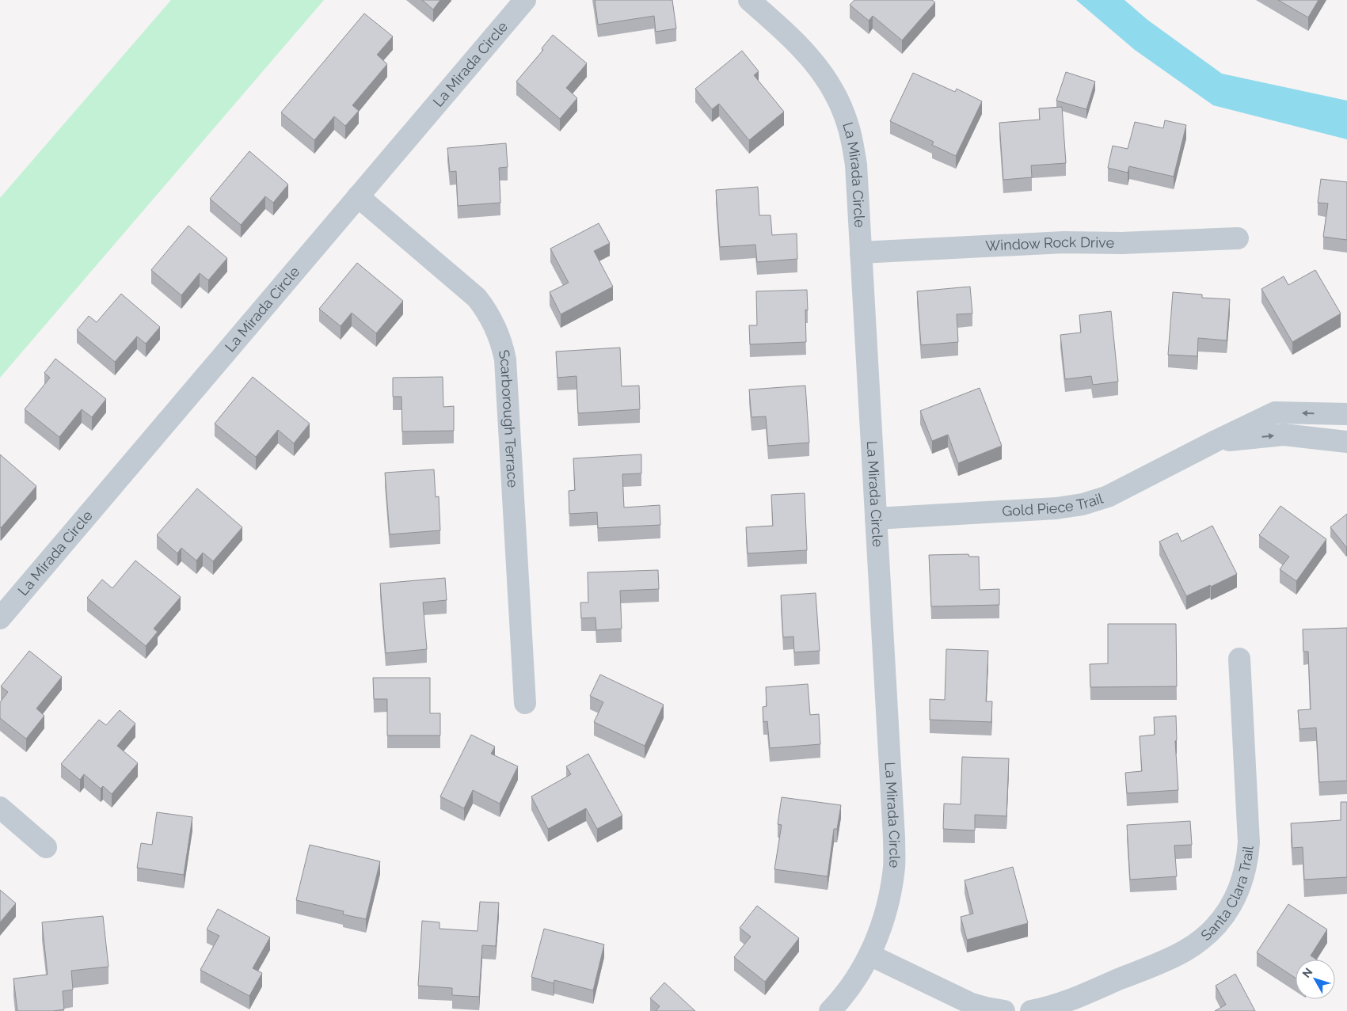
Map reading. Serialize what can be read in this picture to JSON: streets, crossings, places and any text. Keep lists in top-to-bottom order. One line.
{"streets":{"street":["La Mirada Circle","Window Rock Drive","Scarborough Terrace","Gold Piece Trail","Santa Clara Trail"]},"crossings":[["La Mirada Circle","Window Rock Drive"],["La Mirada Circle","Scarborough Terrace"],["La Mirada Circle","Gold Piece Trail"]],"north":"top left"}
